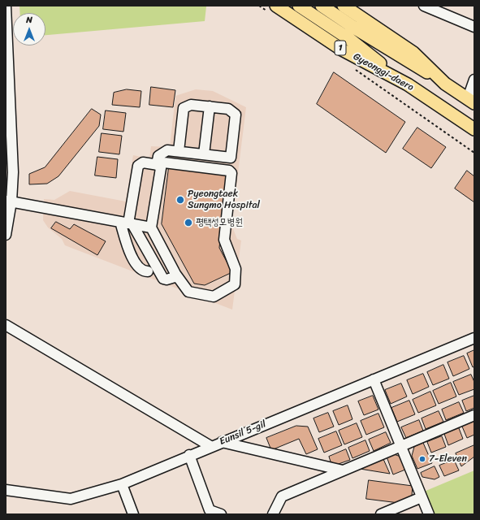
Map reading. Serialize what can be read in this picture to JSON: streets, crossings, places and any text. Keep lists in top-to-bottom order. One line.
{"streets":{"main road":["1","Gyeonggi-daero"],"street":["Eunsil 5-gil"]},"places":["Pyeongtaek Sungmo Hospital","평택성모병원","7-Eleven"],"north":"top"}
